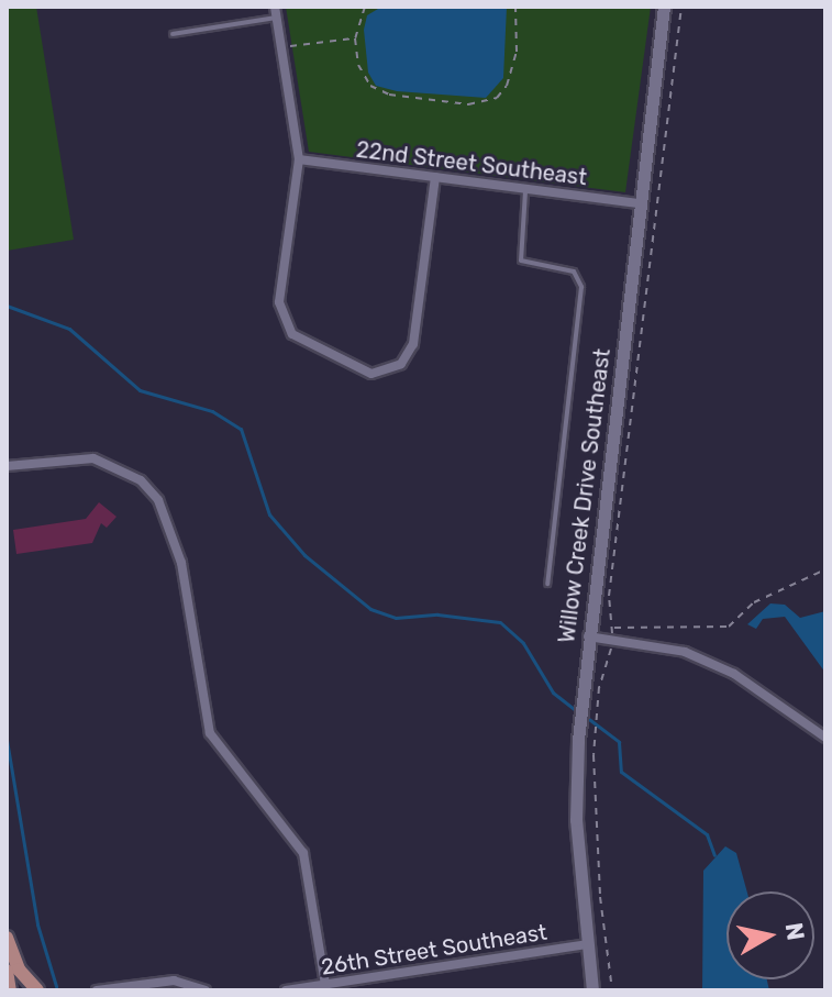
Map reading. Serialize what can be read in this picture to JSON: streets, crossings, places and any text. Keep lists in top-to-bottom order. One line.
{"streets":{"main road":["Willow Creek Drive Southeast"],"street":["22nd Street Southeast","26th Street Southeast"]},"crossings":[["22nd Street Southeast","Willow Creek Drive Southeast"],["Willow Creek Drive Southeast","26th Street Southeast"]],"north":"right"}
